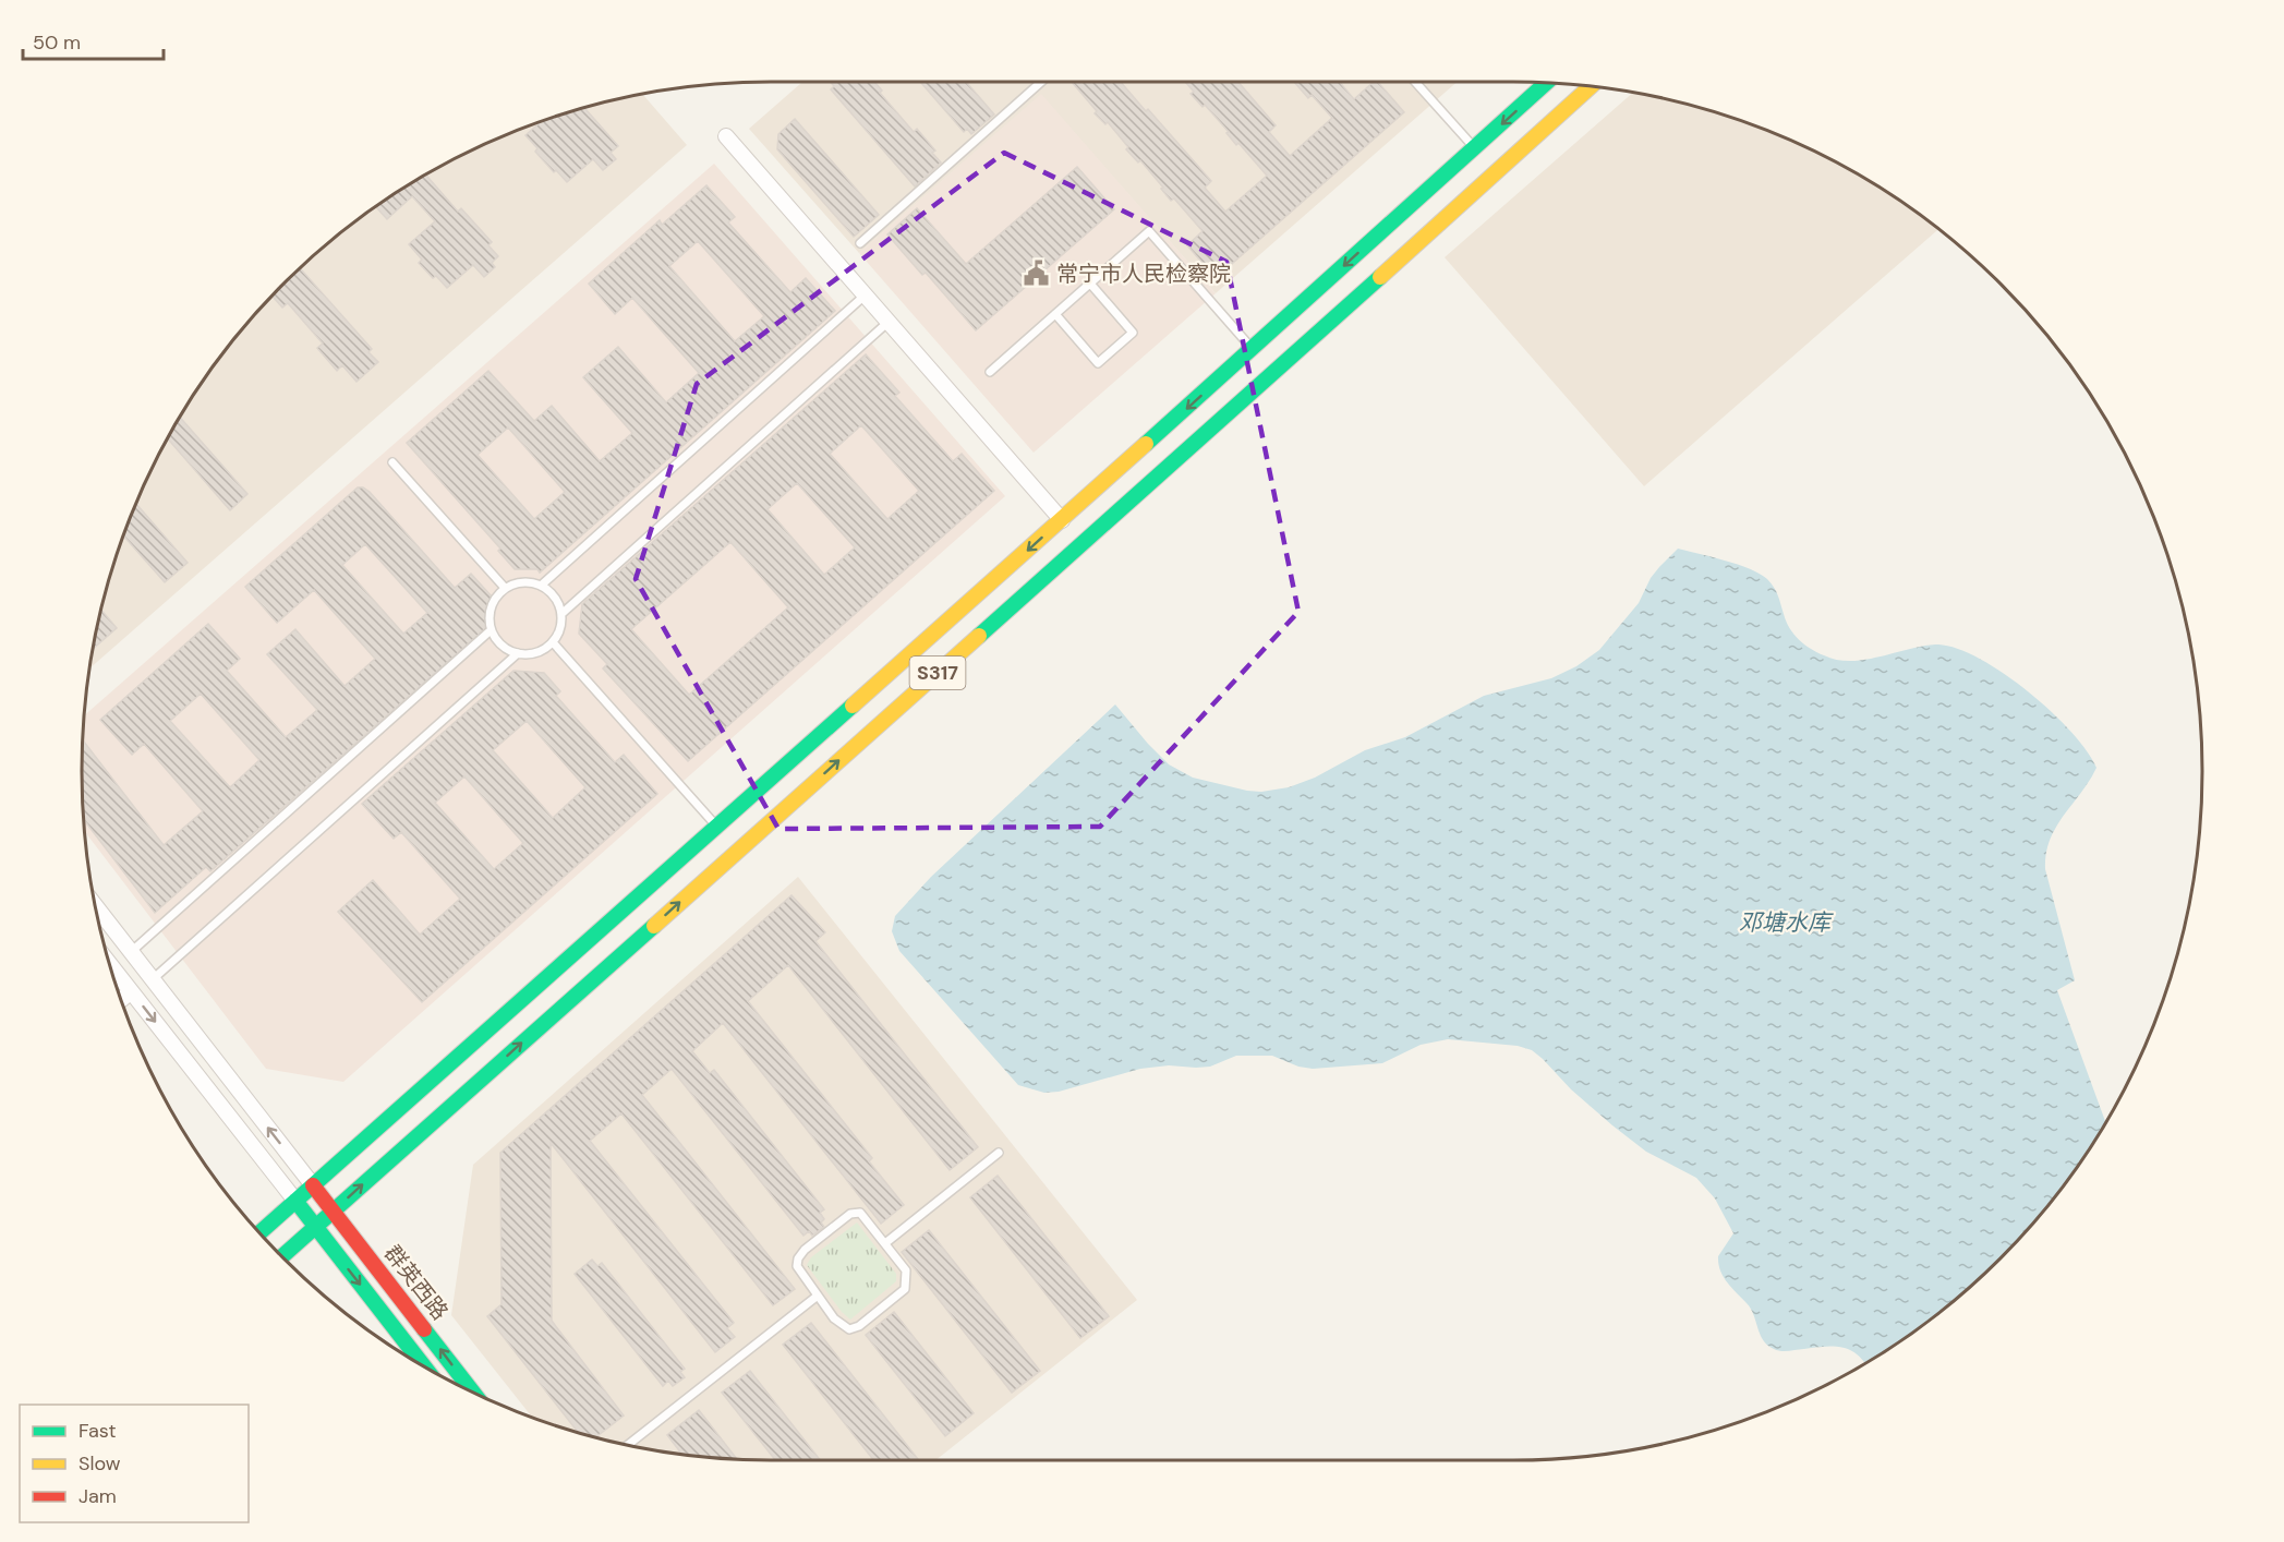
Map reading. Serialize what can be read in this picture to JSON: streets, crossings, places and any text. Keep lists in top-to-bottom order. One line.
{"streets":{"main road":["S317","群英西路"]},"crossings":[["S317","群英西路"]],"water":["邓塘水库"],"places":{"public building":["常宁市人民检察院"]},"legend":["Fast","Slow","Jam"],"scale_bar":"50 m"}
